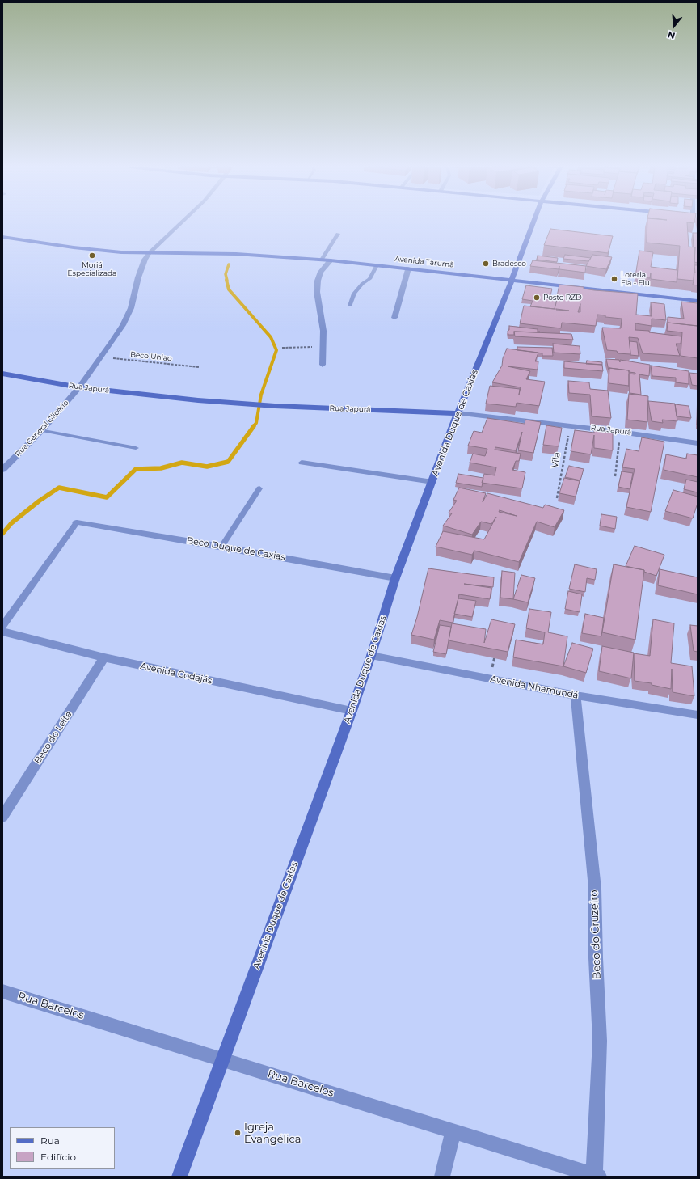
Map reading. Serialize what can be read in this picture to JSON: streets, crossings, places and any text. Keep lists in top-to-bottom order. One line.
{"streets":{"street":["Avenida Tarumã","Rua Japurá","Avenida Duque de Caxias","Rua General Glicério","Beco Duque de Caxias","Avenida Codajás","Avenida Nhamundá","Beco do Leite","Beco do Cruzeiro","Rua Barcelos"],"path":["Beco Uniao","Vila"]},"crossings":[["Avenida Tarumã","Avenida Duque de Caxias"],["Avenida Tarumã","Rua General Glicério"],["Beco Uniao","Rua General Glicério"],["Rua Japurá","Avenida Duque de Caxias"],["Rua Japurá","Rua General Glicério"],["Rua Japurá","Vila"],["Avenida Duque de Caxias","Beco Duque de Caxias"],["Avenida Duque de Caxias","Avenida Codajás"],["Avenida Duque de Caxias","Avenida Nhamundá"],["Avenida Duque de Caxias","Rua Barcelos"],["Avenida Codajás","Beco do Leite"],["Avenida Nhamundá","Beco do Cruzeiro"],["Beco do Cruzeiro","Rua Barcelos"]],"places":["Moriá Especializada","Bradesco","Loteria Fla - Flu","Posto RZD","Igreja Evangélica"],"legend":["Rua","Edifício"],"north":"bottom"}
